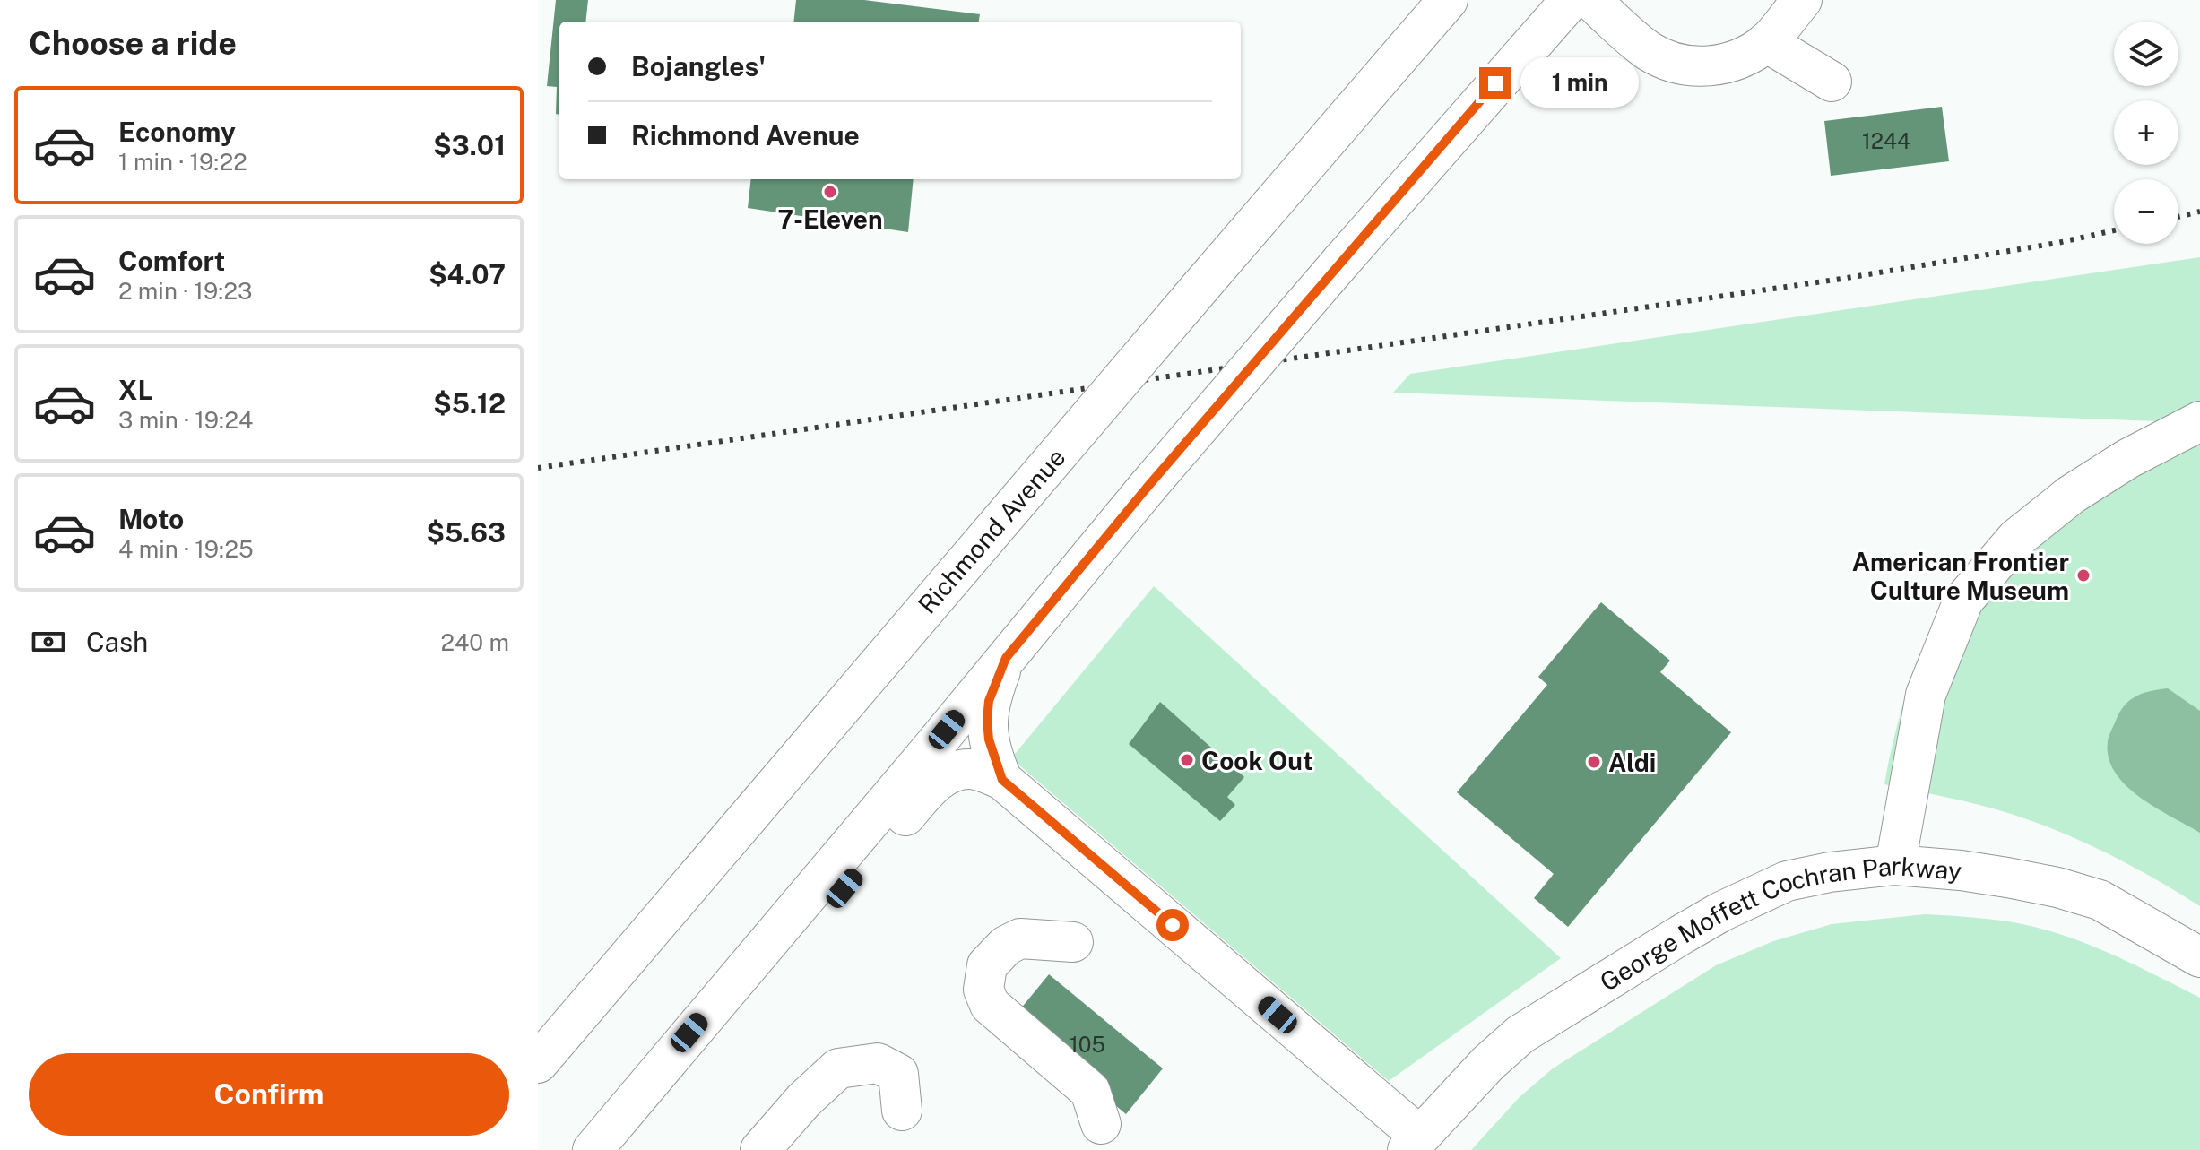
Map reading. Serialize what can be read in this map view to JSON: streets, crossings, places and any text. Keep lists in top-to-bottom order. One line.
{"streets":{"main road":["Richmond Avenue","George Moffett Cochran Parkway"]},"places":["7-Eleven","American Frontier Culture Museum","Cook Out","Aldi"],"house_numbers":["1244","105"],"page":{"heading":"Choose a ride","map_buttons":["+","−"],"banner":["Bojangles'","Richmond Avenue"],"bubble":"1 min","list":[{"name":"Economy","note":"1 min · 19:22","value":"$3.01"},{"name":"Comfort","note":"2 min · 19:23","value":"$4.07"},{"name":"XL","note":"3 min · 19:24","value":"$5.12"},{"name":"Moto","note":"4 min · 19:25","value":"$5.63"}],"pay":["Cash","240 m"],"buttons":"Confirm"}}
